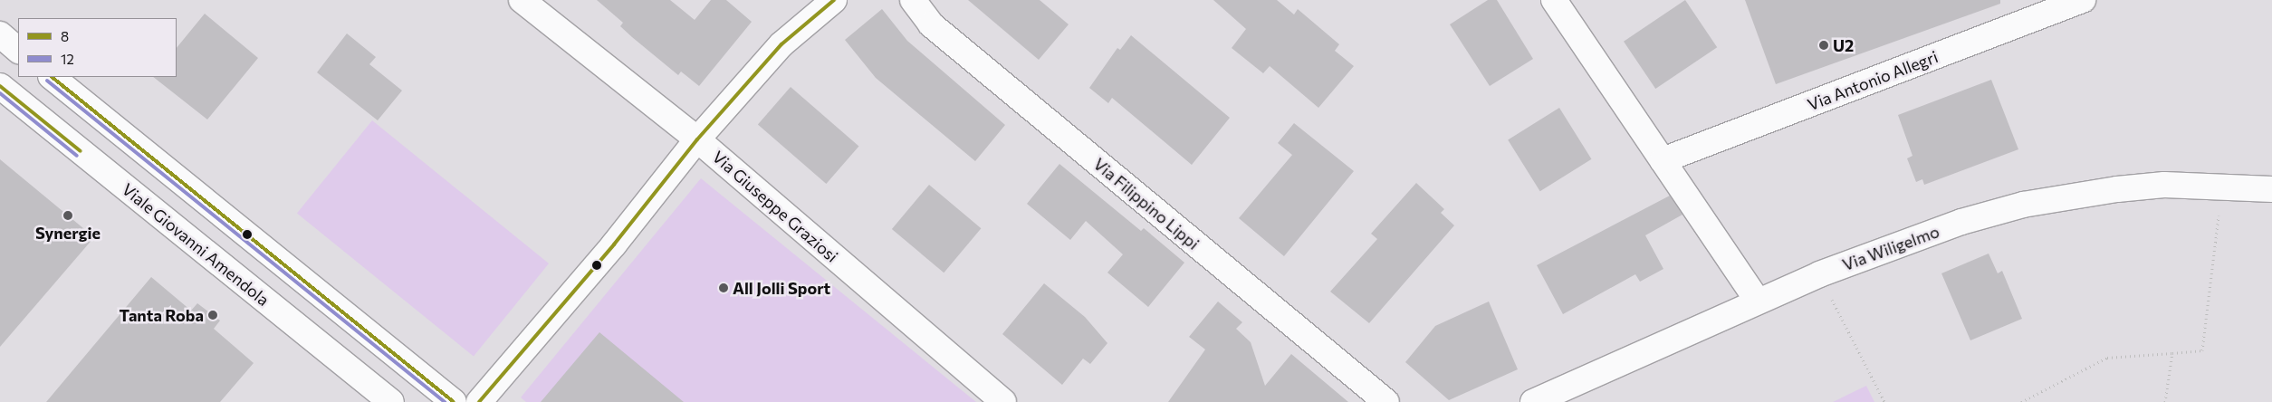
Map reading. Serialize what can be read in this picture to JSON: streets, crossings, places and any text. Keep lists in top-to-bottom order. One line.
{"streets":{"street":["Via Antonio Allegri","Via Filippino Lippi","Via Giuseppe Graziosi","Viale Giovanni Amendola","Via Wiligelmo"]},"places":["U2","Synergie","All Jolli Sport","Tanta Roba"],"lines":["transit line 8","transit line 12"],"legend":["8","12"]}
